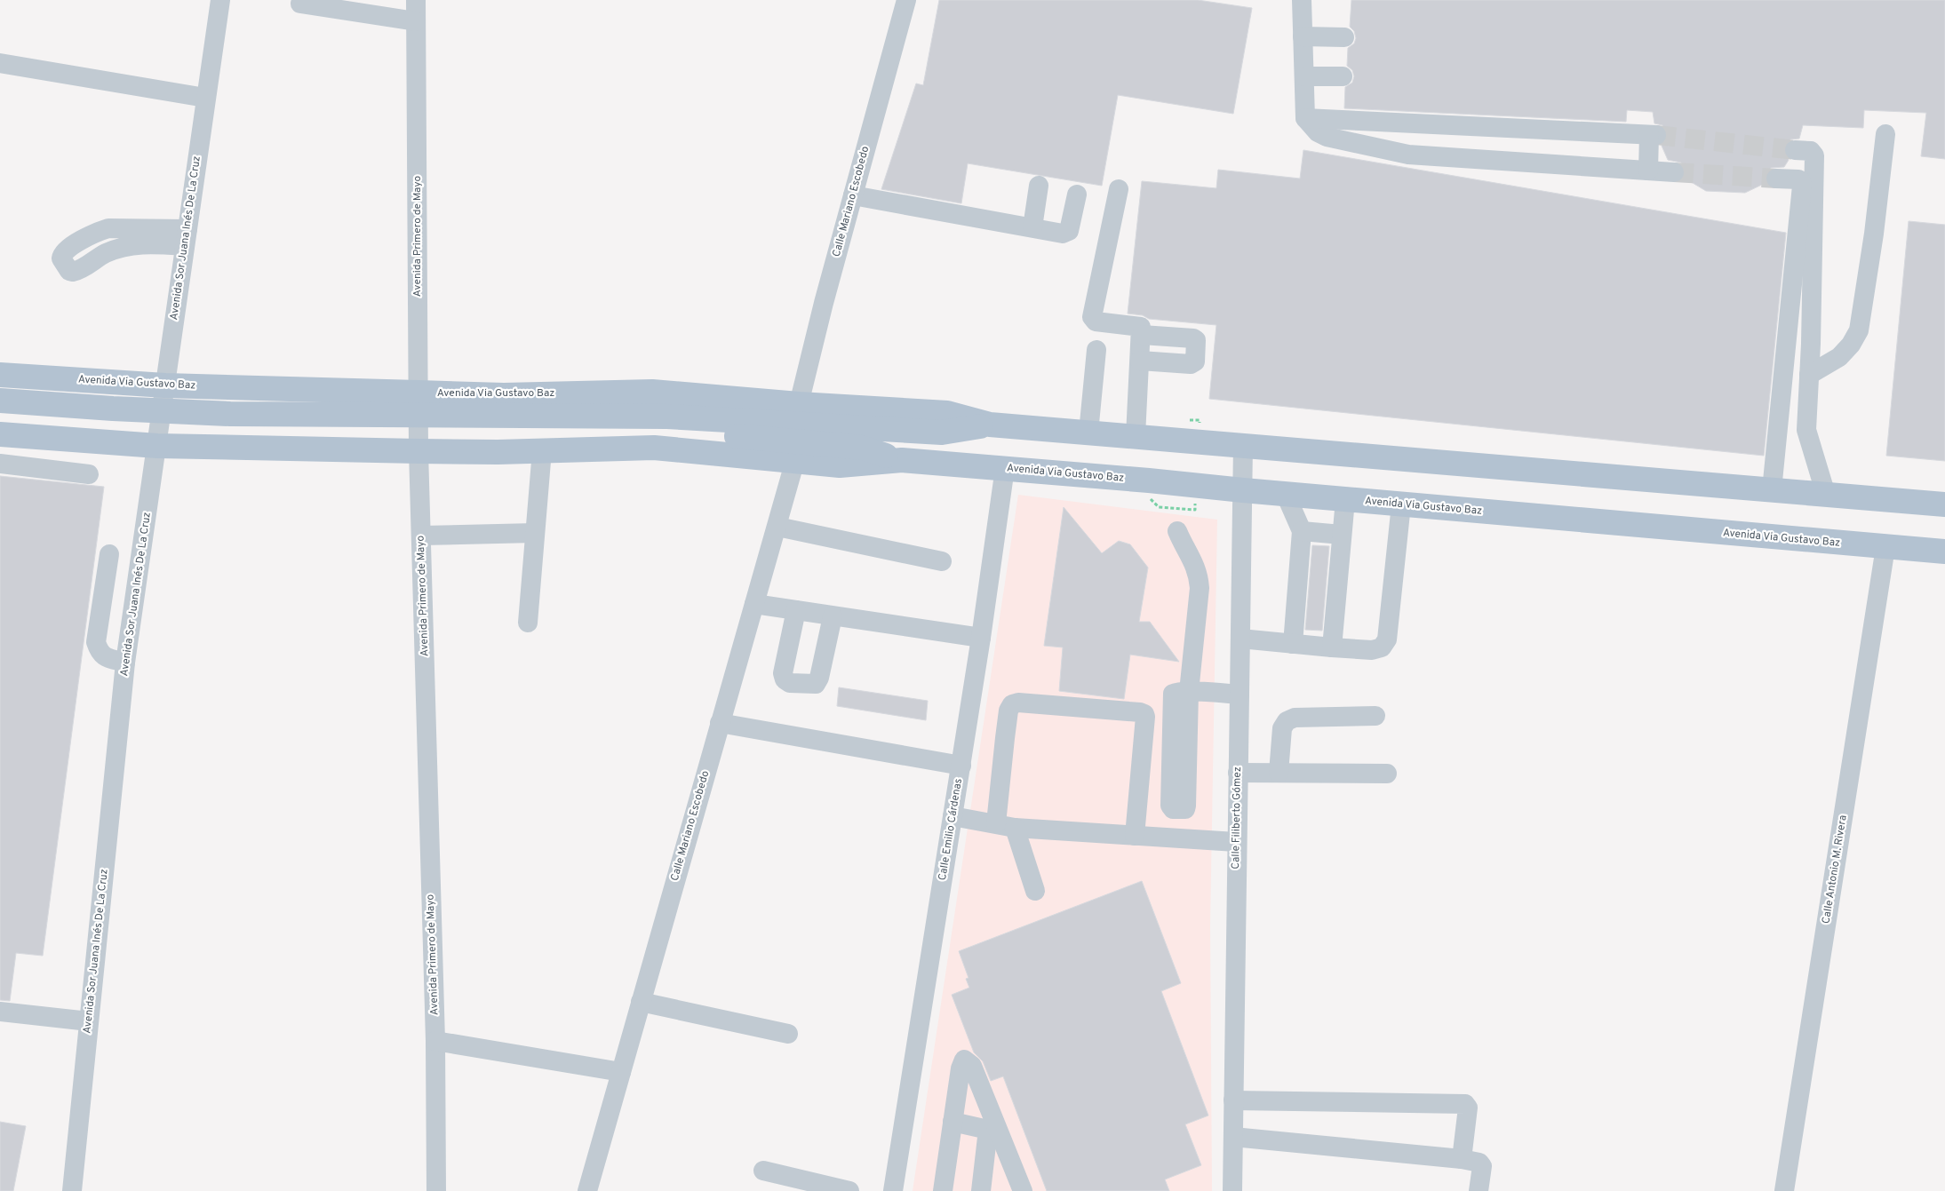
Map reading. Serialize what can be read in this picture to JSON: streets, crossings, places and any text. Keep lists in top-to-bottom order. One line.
{"streets":{"main road":["Avenida Via Gustavo Baz"],"street":["Calle Mariano Escobedo","Avenida Primero de Mayo","Avenida Sor Juana Inés De La Cruz","Calle Filiberto Gómez","Calle Emilio Cárdenas","Calle Antonio M. Rivera"]},"crossings":[["Calle Mariano Escobedo","Avenida Via Gustavo Baz"],["Avenida Primero de Mayo","Avenida Via Gustavo Baz"],["Avenida Sor Juana Inés De La Cruz","Avenida Via Gustavo Baz"],["Avenida Via Gustavo Baz","Calle Filiberto Gómez"],["Avenida Via Gustavo Baz","Calle Emilio Cárdenas"],["Avenida Via Gustavo Baz","Calle Antonio M. Rivera"]]}
